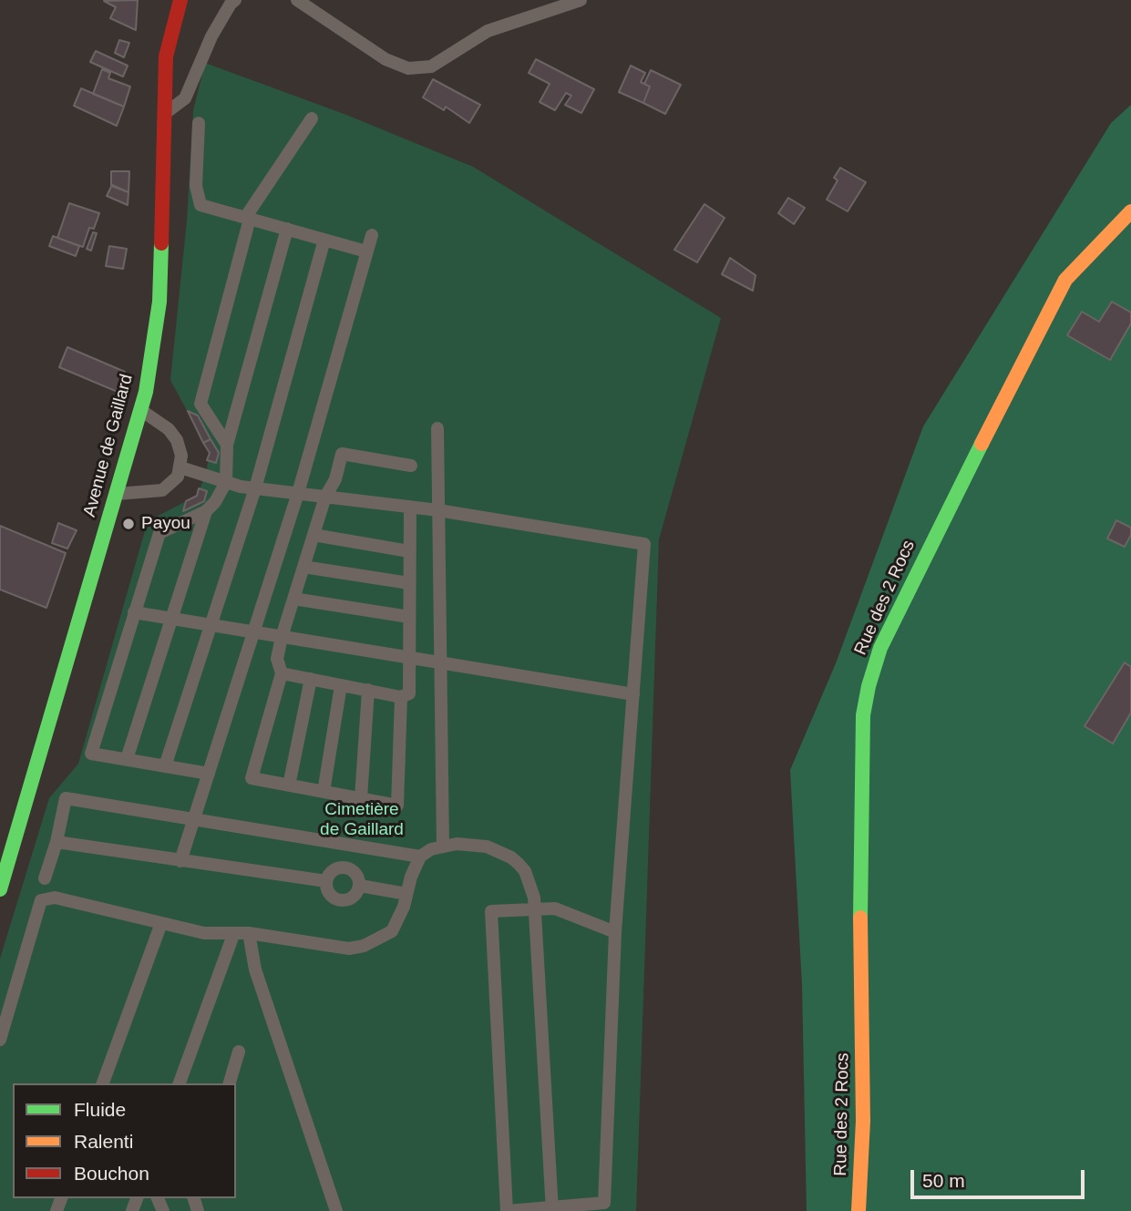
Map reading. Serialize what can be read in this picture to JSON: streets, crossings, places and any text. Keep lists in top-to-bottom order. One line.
{"streets":{"street":["Avenue de Gaillard","Rue des 2 Rocs"]},"parks":["Cimetière de Gaillard"],"places":["Payou"],"legend":["Fluide","Ralenti","Bouchon"],"scale_bar":"50 m"}
